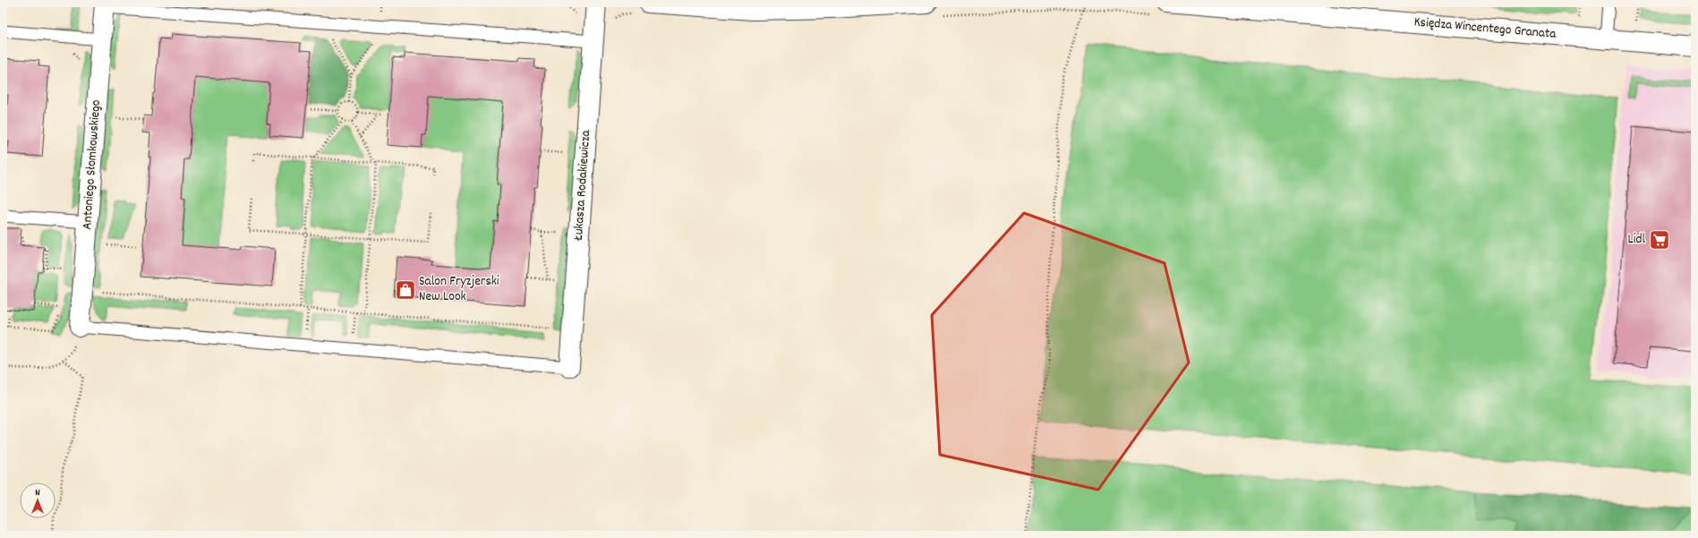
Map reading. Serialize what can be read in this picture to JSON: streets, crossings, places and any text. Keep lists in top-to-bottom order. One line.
{"streets":{"street":["Księdza Wincentego Granata","Antoniego Słomkowskiego","Łukasza Rodakiewicza"]},"places":{"supermarket":["Lidl"],"shop":["Salon Fryzjerski New Look"]},"north":"top"}
